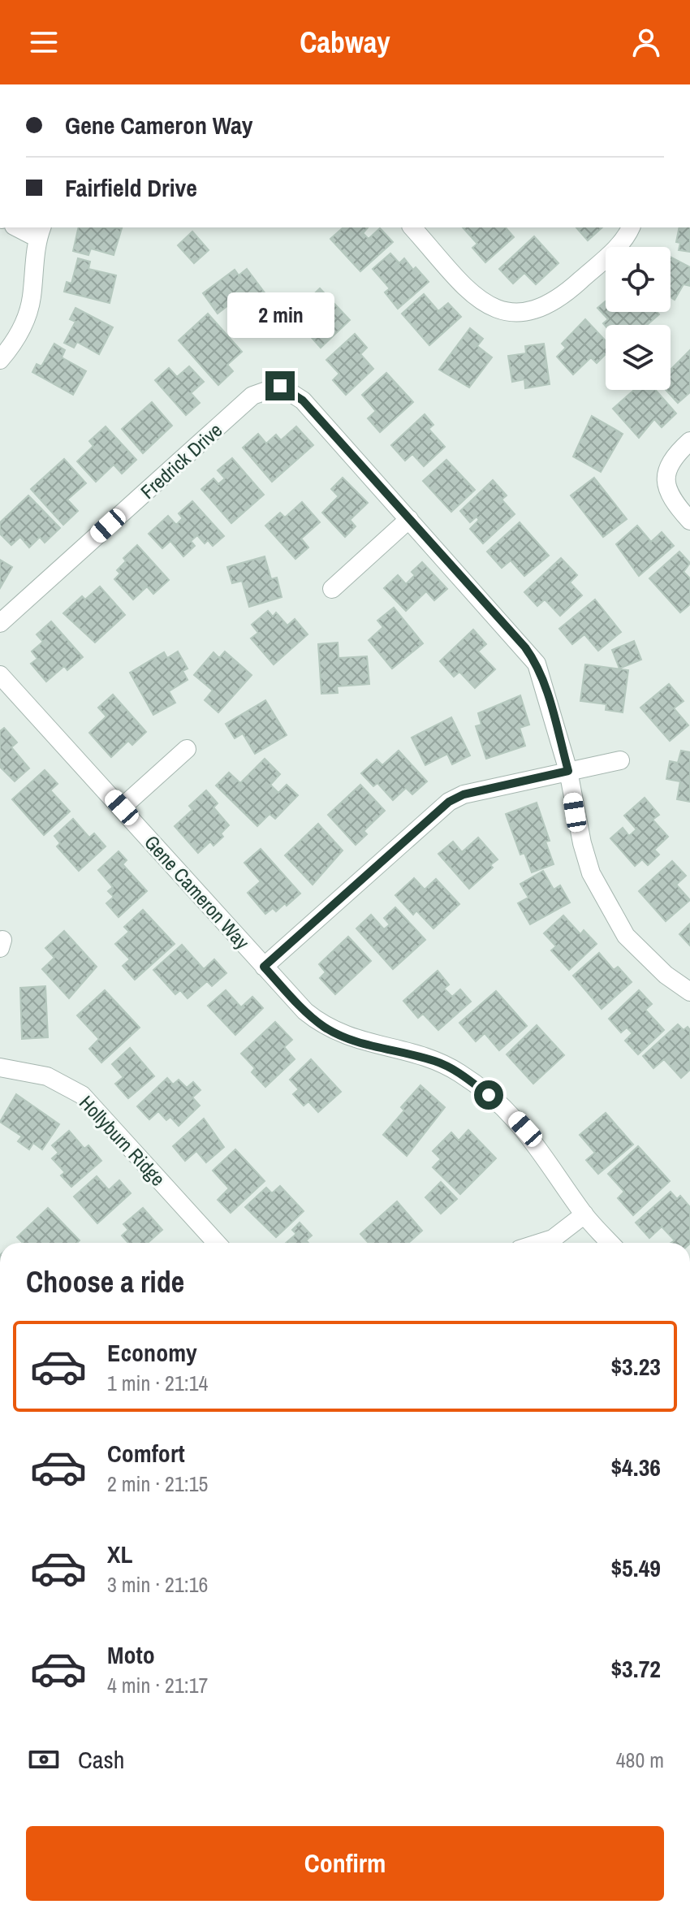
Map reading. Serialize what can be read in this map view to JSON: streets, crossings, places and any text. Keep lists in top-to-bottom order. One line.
{"streets":{"street":["Fredrick Drive","Gene Cameron Way","Hollyburn Ridge"]},"page":{"header":"Cabway","banner":["Gene Cameron Way","Fairfield Drive"],"bubble":"2 min","heading":"Choose a ride","list":[{"name":"Economy","note":"1 min · 21:14","value":"$3.23"},{"name":"Comfort","note":"2 min · 21:15","value":"$4.36"},{"name":"XL","note":"3 min · 21:16","value":"$5.49"},{"name":"Moto","note":"4 min · 21:17","value":"$3.72"}],"pay":["Cash","480 m"],"buttons":"Confirm"}}
